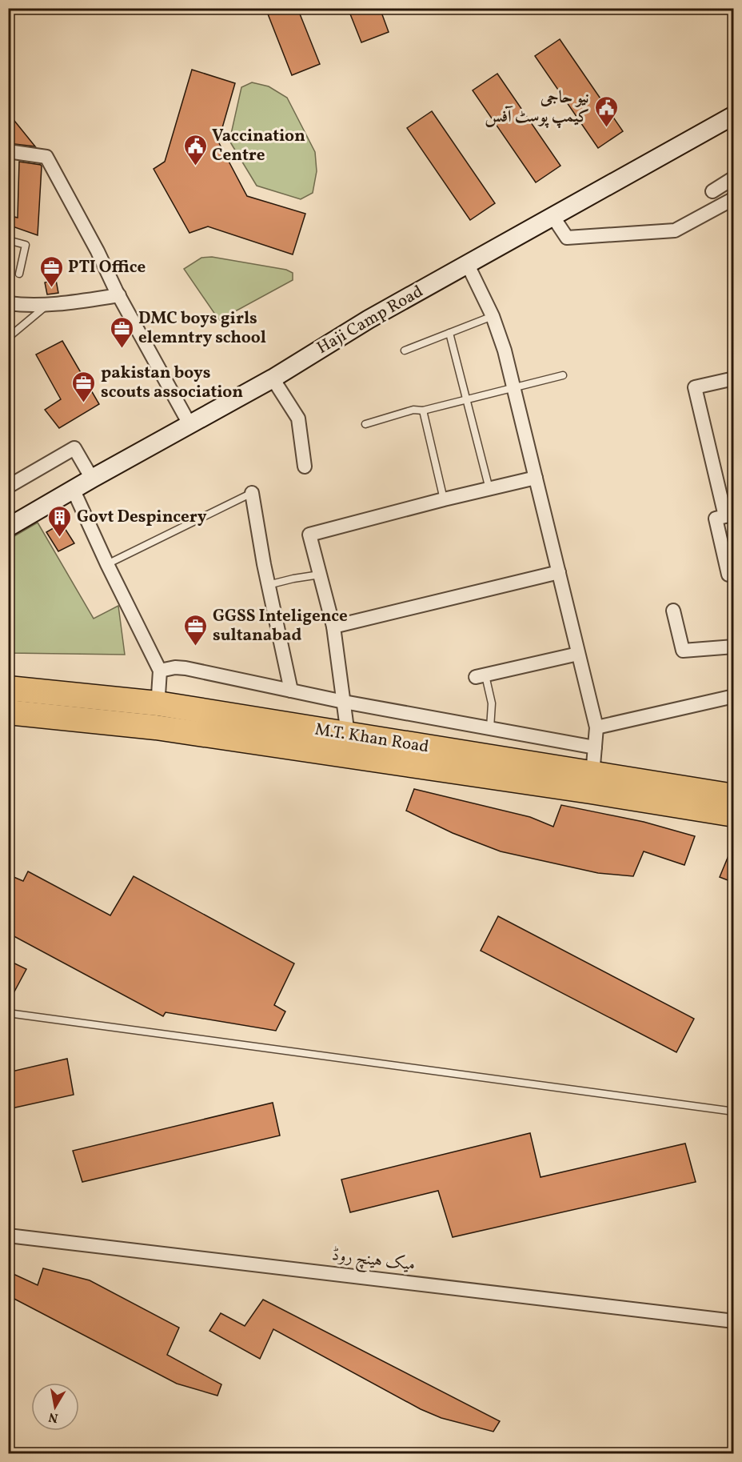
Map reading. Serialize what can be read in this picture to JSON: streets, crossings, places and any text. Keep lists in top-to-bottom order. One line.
{"streets":{"highway":["M.T. Khan Road"],"street":["Haji Camp Road","میک ہینچ روڈ"]},"places":{"public building":["نیو حاجی کیمپ پوسٹ آفس","Vaccination Centre"],"office":["PTI Office","DMC boys girls elemntry school","pakistan boys scouts association","GGSS Inteligence sultanabad"],"building":["Govt Despincery"]},"north":"bottom"}
